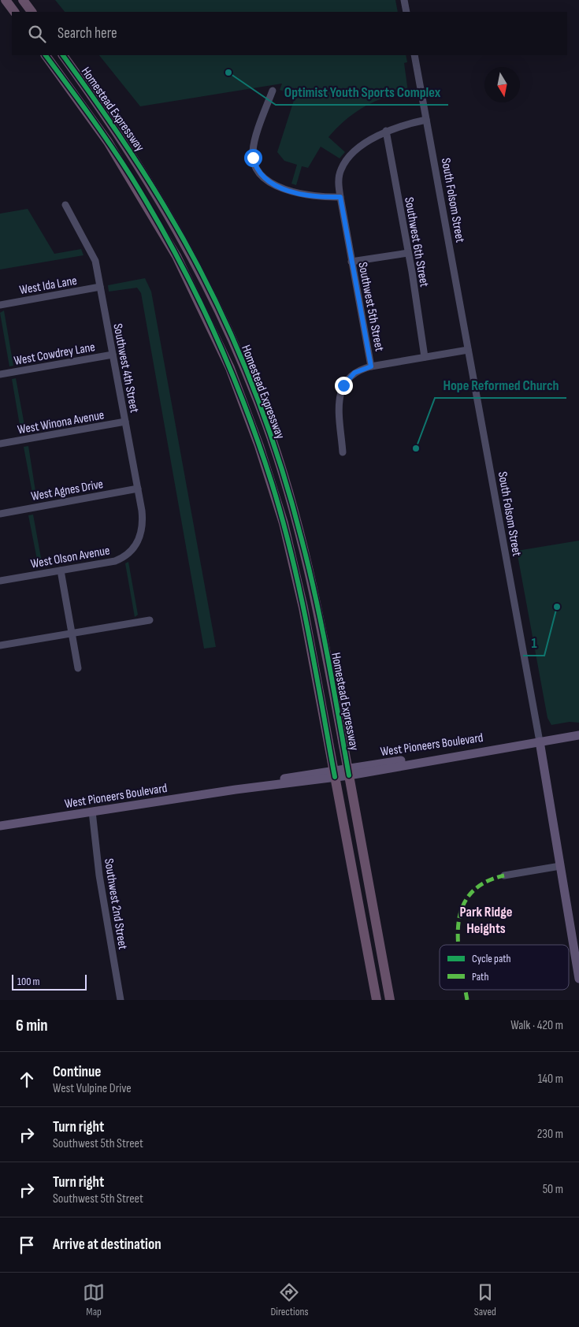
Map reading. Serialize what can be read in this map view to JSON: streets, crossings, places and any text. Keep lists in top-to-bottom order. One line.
{"streets":{"highway":["Homestead Expressway"],"main road":["South Folsom Street","West Pioneers Boulevard"],"street":["Southwest 6th Street","West Ida Lane","Southwest 5th Street","West Cowdrey Lane","Southwest 4th Street","West Winona Avenue","West Agnes Drive","West Olson Avenue","Southwest 2nd Street"]},"crossings":[["Homestead Expressway","West Pioneers Boulevard"],["South Folsom Street","Southwest 5th Street"],["South Folsom Street","West Pioneers Boulevard"],["Southwest 6th Street","Southwest 5th Street"],["West Ida Lane","Southwest 4th Street"],["West Cowdrey Lane","Southwest 4th Street"],["Southwest 4th Street","West Winona Avenue"],["Southwest 4th Street","West Agnes Drive"],["Southwest 4th Street","West Olson Avenue"],["West Pioneers Boulevard","Southwest 2nd Street"]],"districts":["Park Ridge Heights"],"places":["Optimist Youth Sports Complex","Hope Reformed Church","1"],"legend":["Cycle path","Path"],"scale_bar":"100 m","north":"bottom","page":{"search":"Search here","scale":"100 m","heading":["6 min","Walk · 420 m"],"list":[["Continue","West Vulpine Drive","140 m"],["Turn right","Southwest 5th Street","230 m"],["Turn right","Southwest 5th Street","50 m"],"Arrive at destination"],"nav":["Map","Directions","Saved"]}}
